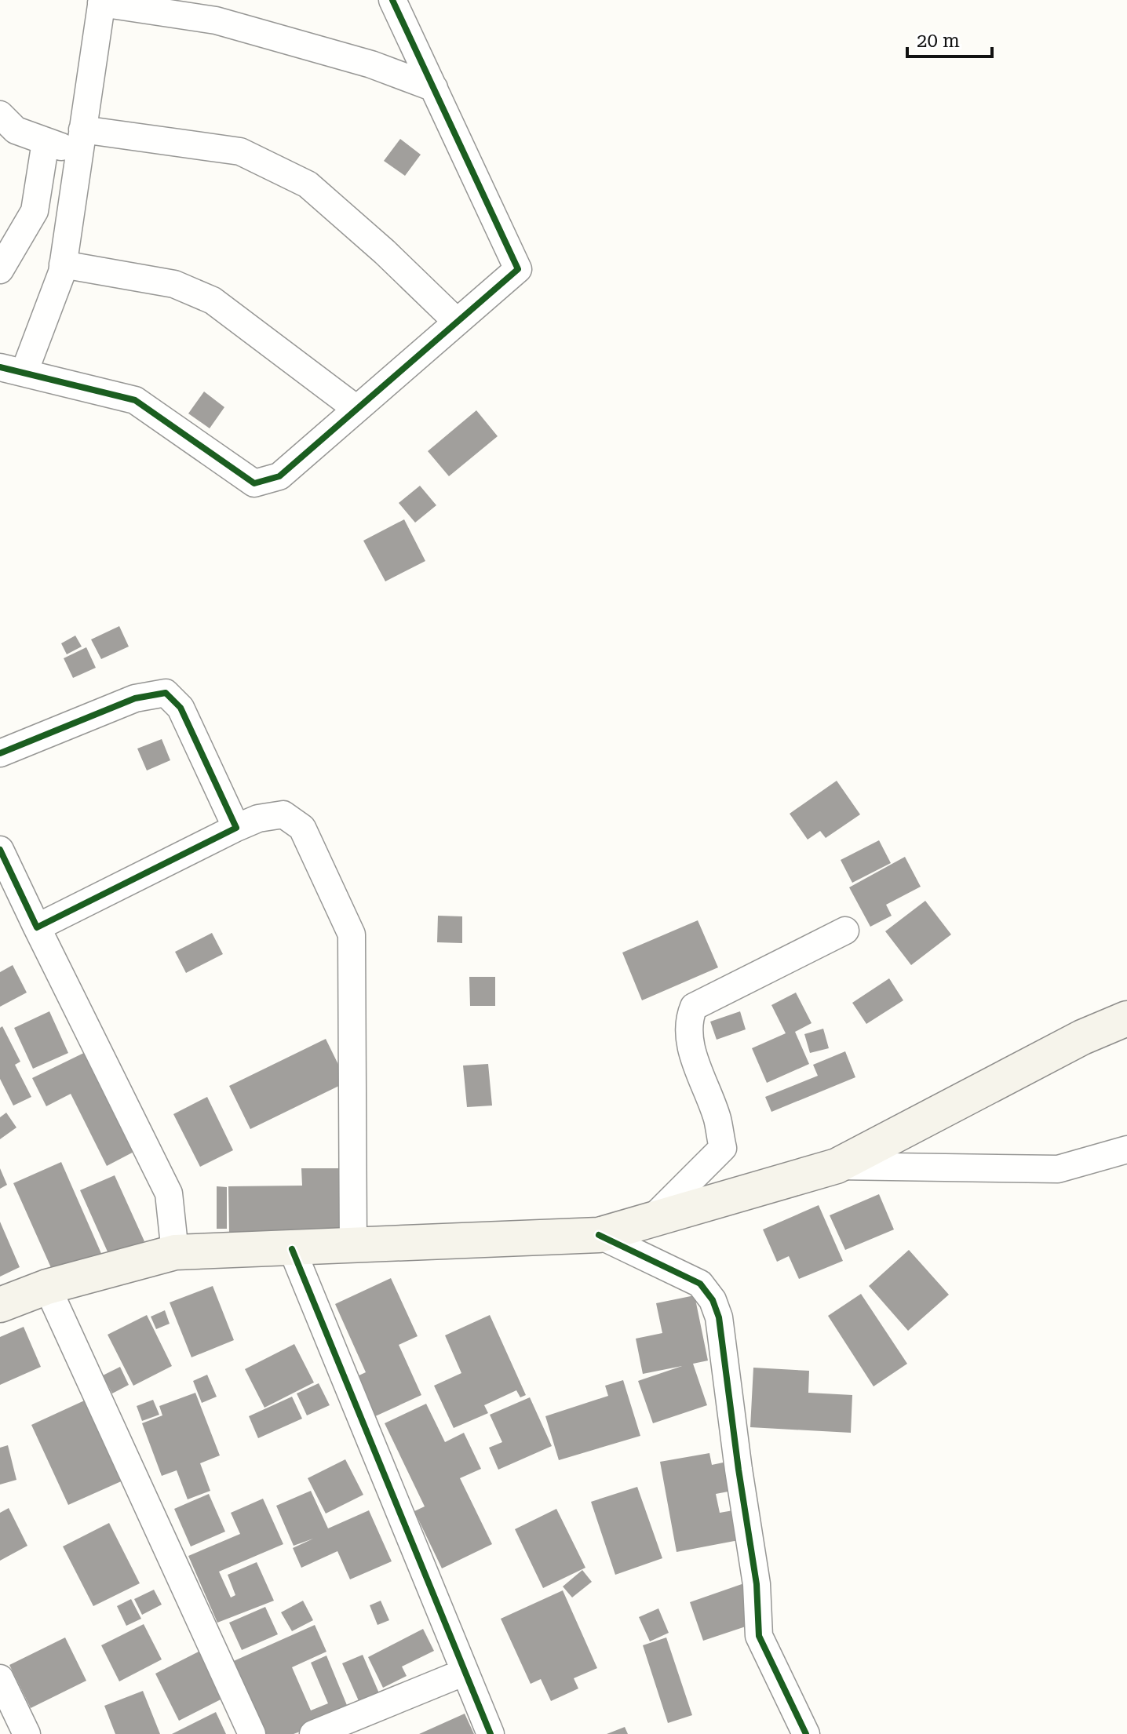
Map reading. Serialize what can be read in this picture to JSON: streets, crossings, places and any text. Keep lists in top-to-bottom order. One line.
{"scale_bar":"20 m"}
